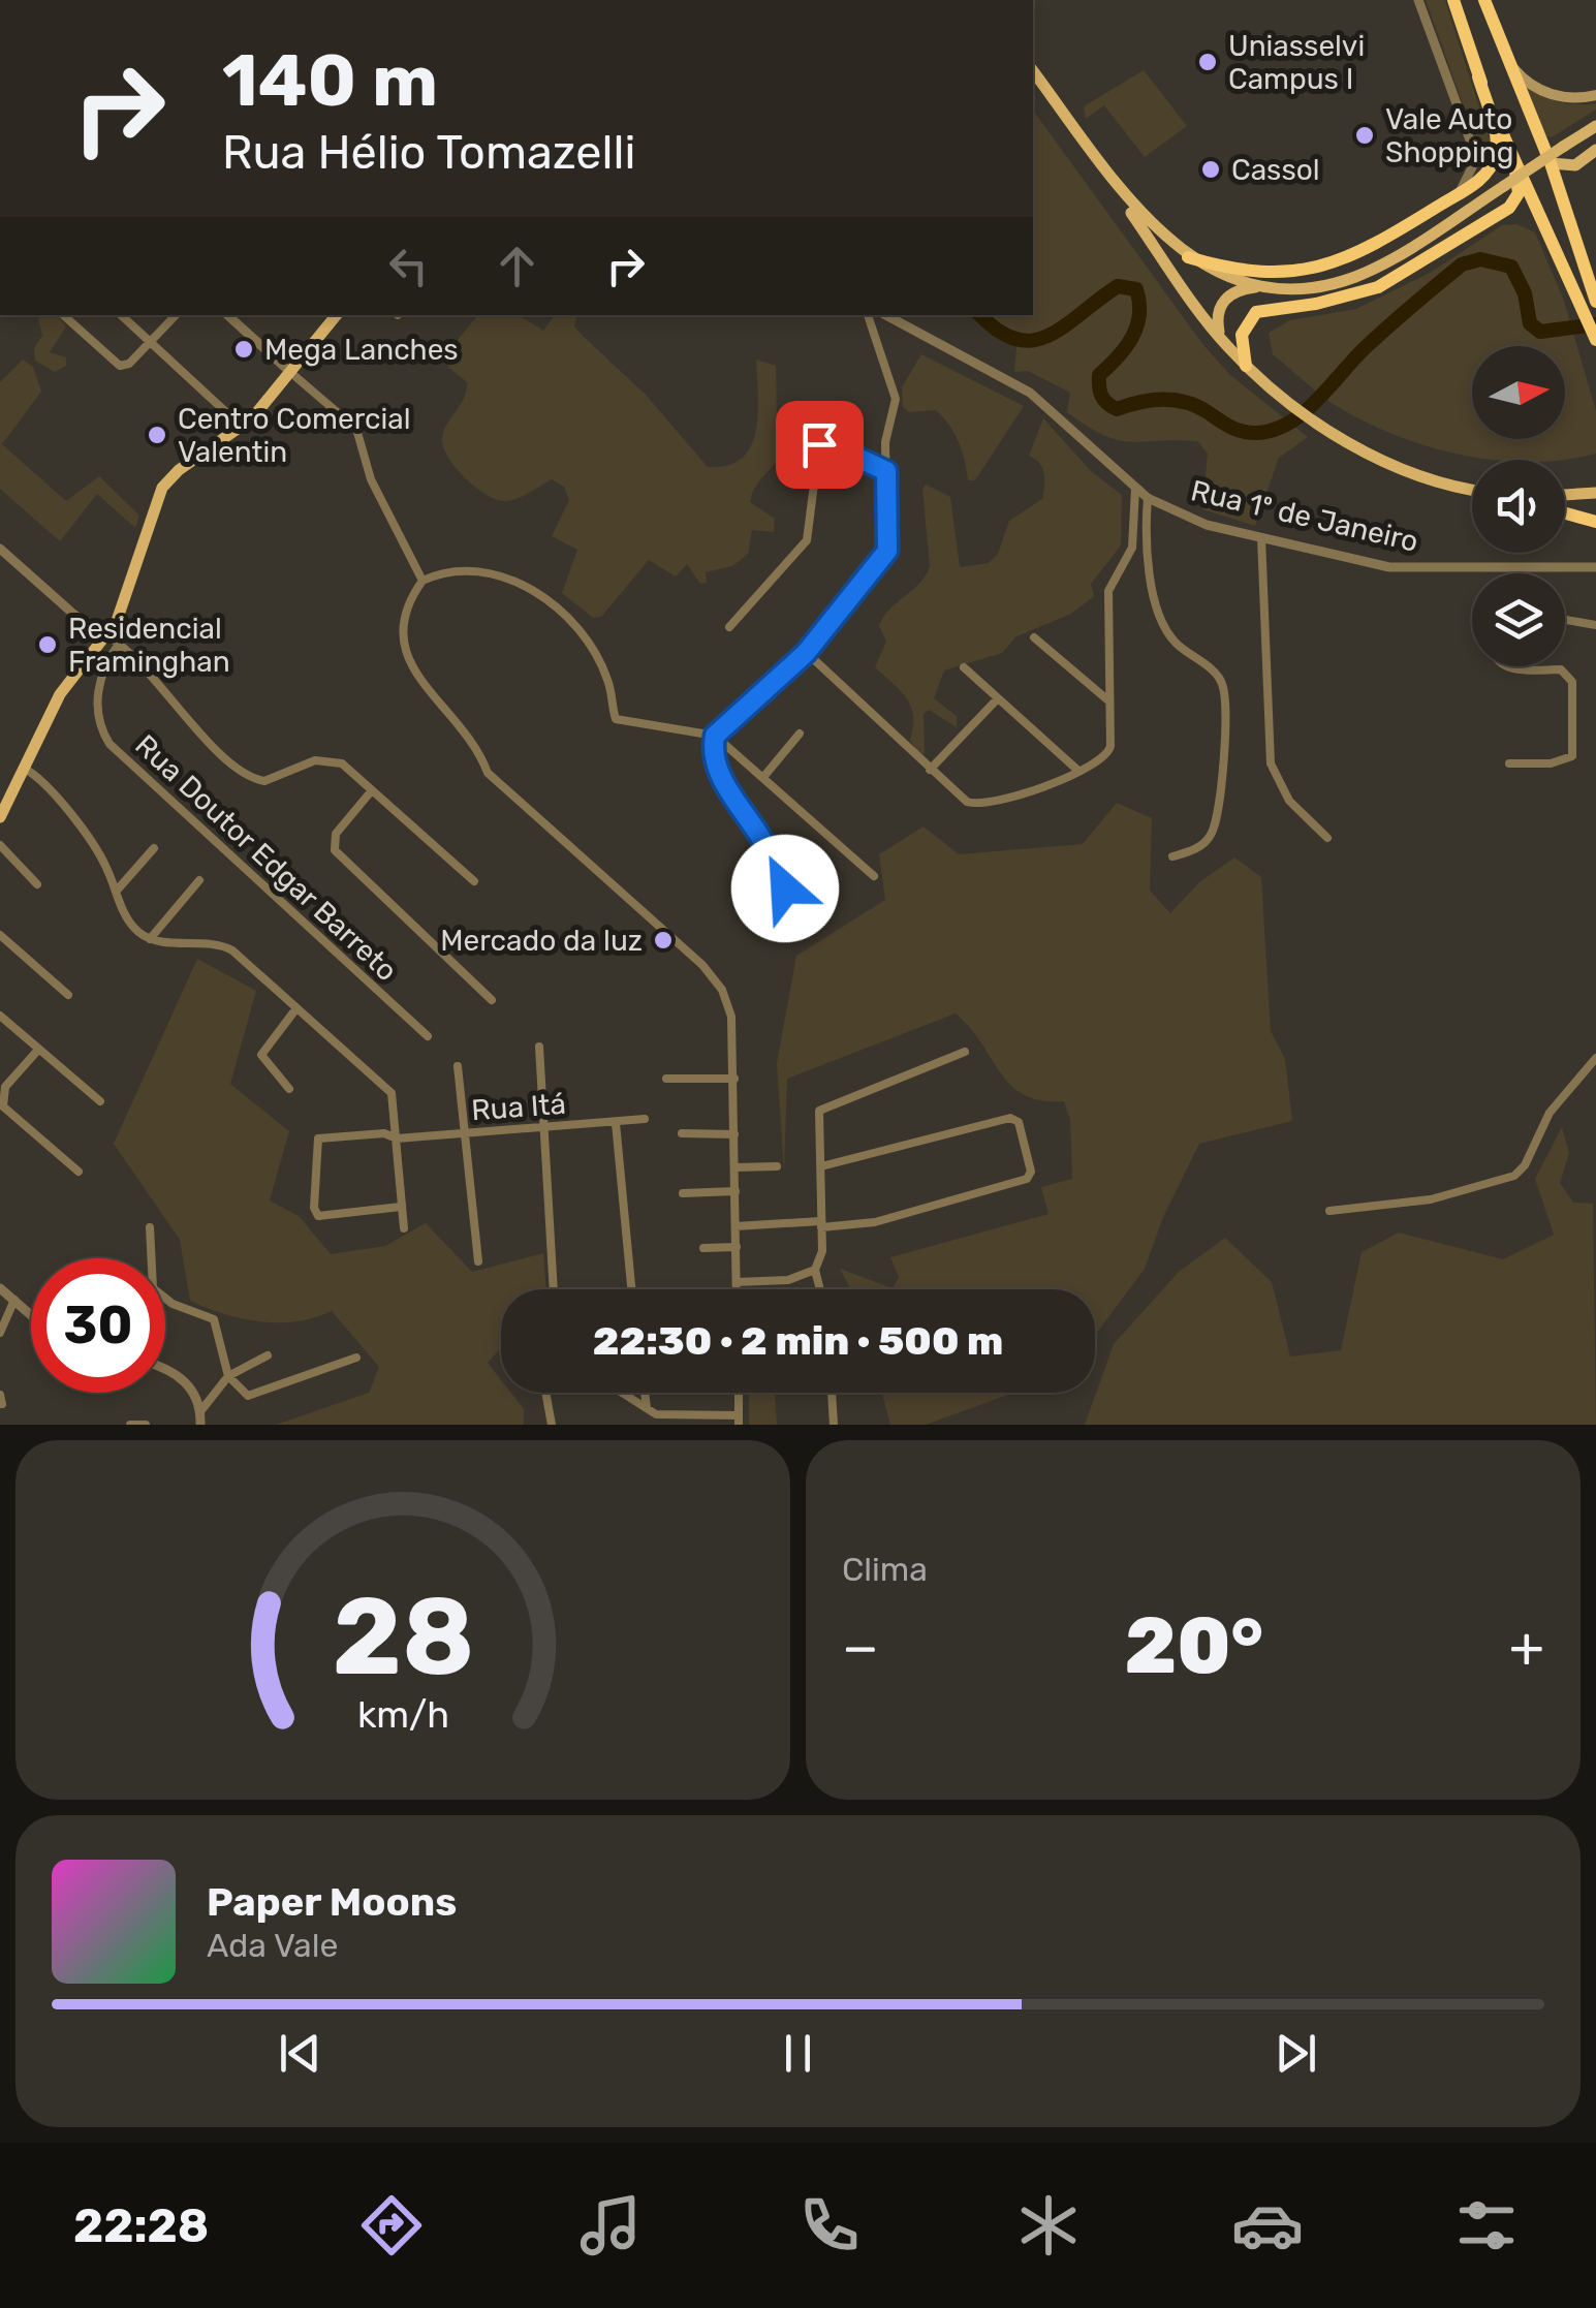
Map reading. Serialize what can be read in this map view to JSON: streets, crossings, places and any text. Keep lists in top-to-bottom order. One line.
{"streets":{"street":["Rua 1º de Janeiro","Rua Doutor Edgar Barreto","Rua Itá"]},"places":["Uniasselvi Campus I","Vale Auto Shopping","Cassol","Mega Lanches","Centro Comercial Valentin","Residencial Framinghan","Mercado da luz"],"north":"right","page":{"turn":["140 m","Rua Hélio Tomazelli"],"limit":"30","trip":"22:30 · 2 min · 500 m","tile":"Clima","heat":["−","20°","+"],"song":["Paper Moons","Ada Vale"],"tabs":"22:28","gauge":["28","km/h"]}}
